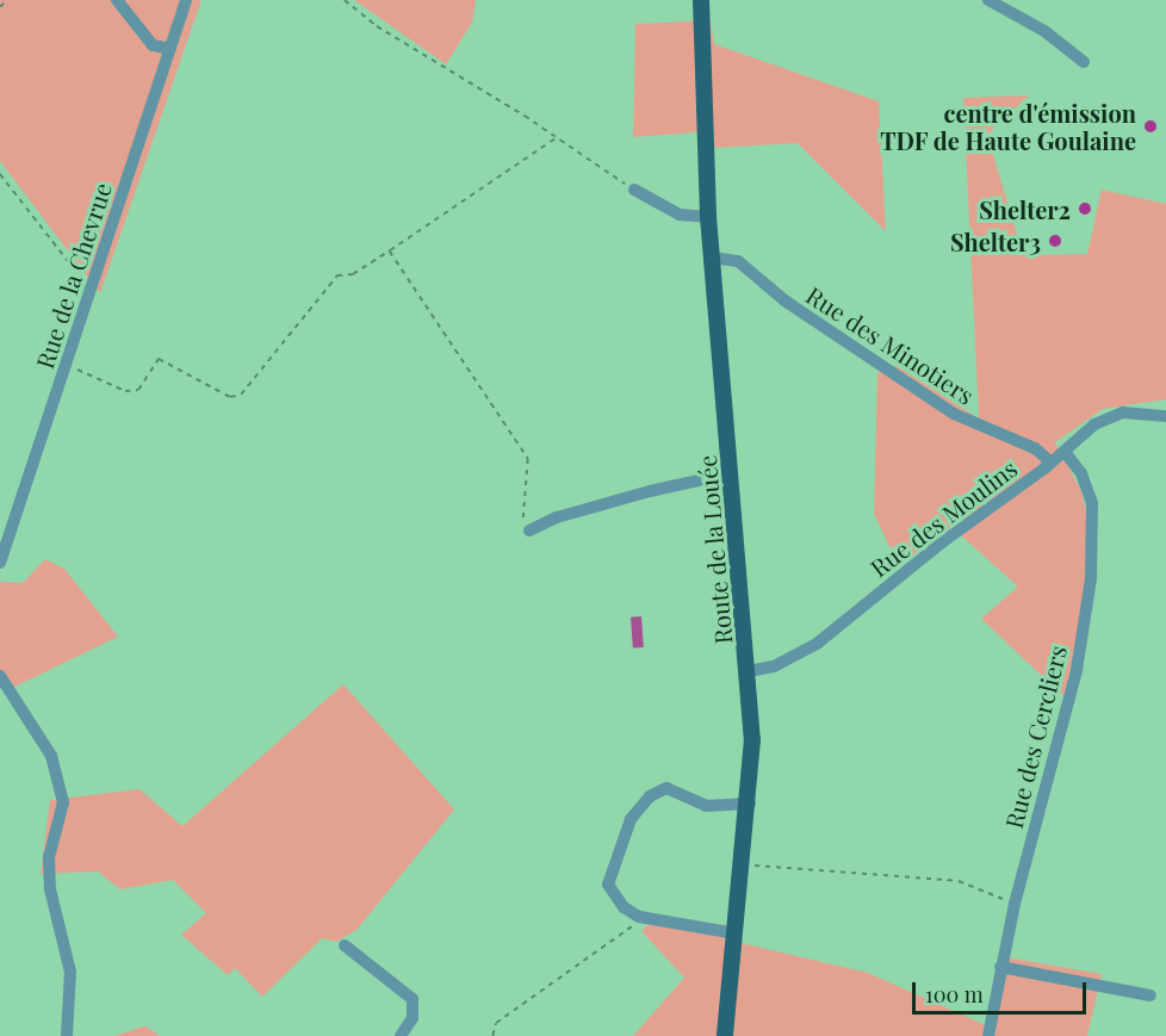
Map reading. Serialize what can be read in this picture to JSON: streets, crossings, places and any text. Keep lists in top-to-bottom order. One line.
{"streets":{"main road":["Route de la Louée"],"street":["Rue de la Chevrue","Rue des Minotiers","Rue des Moulins","Rue des Cercliers"]},"crossings":[["Rue des Minotiers","Rue des Moulins"],["Rue des Minotiers","Route de la Louée"],["Rue des Moulins","Route de la Louée"],["Rue des Moulins","Rue des Cercliers"]],"places":["centre d'émission TDF de Haute Goulaine","Shelter2","Shelter3"],"scale_bar":"100 m"}
